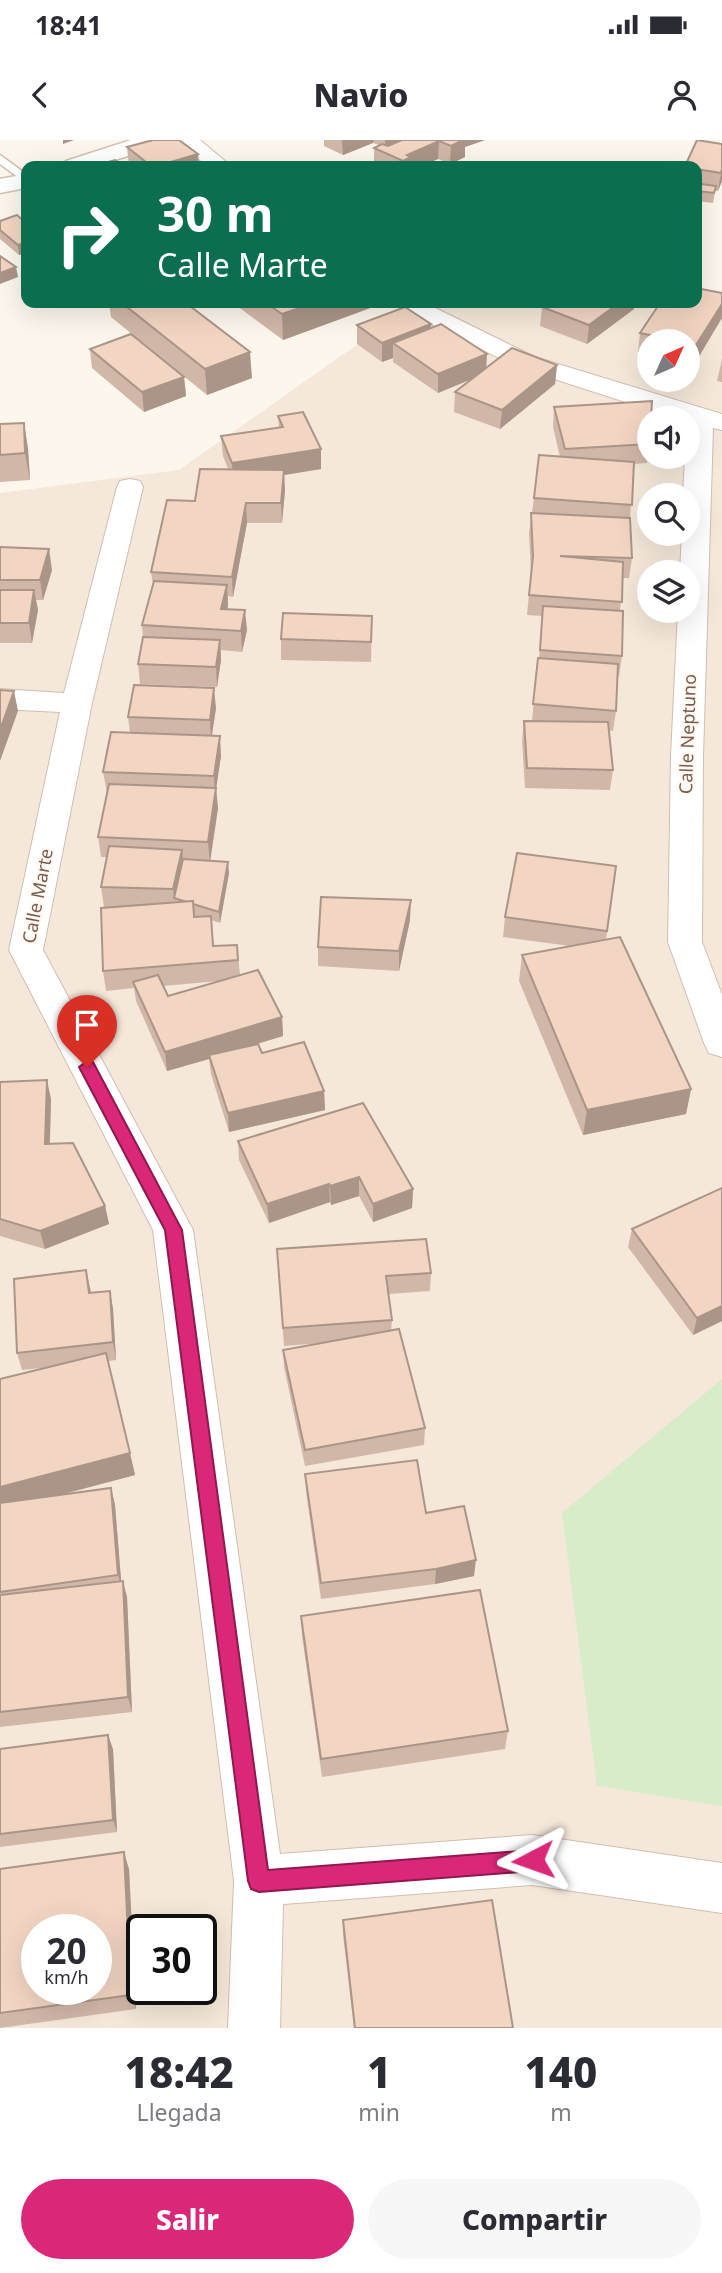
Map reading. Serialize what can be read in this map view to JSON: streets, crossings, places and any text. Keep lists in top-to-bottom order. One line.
{"streets":{"street":["Calle Neptuno","Calle Marte"]},"north":"top right","page":{"status":"18:41","header":"Navio","turn":["30 m","Calle Marte"],"speed":"20 km/h","limit":"30","eta":["18:42","Llegada","1","min","140","m"],"buttons":["Salir","Compartir"]}}
